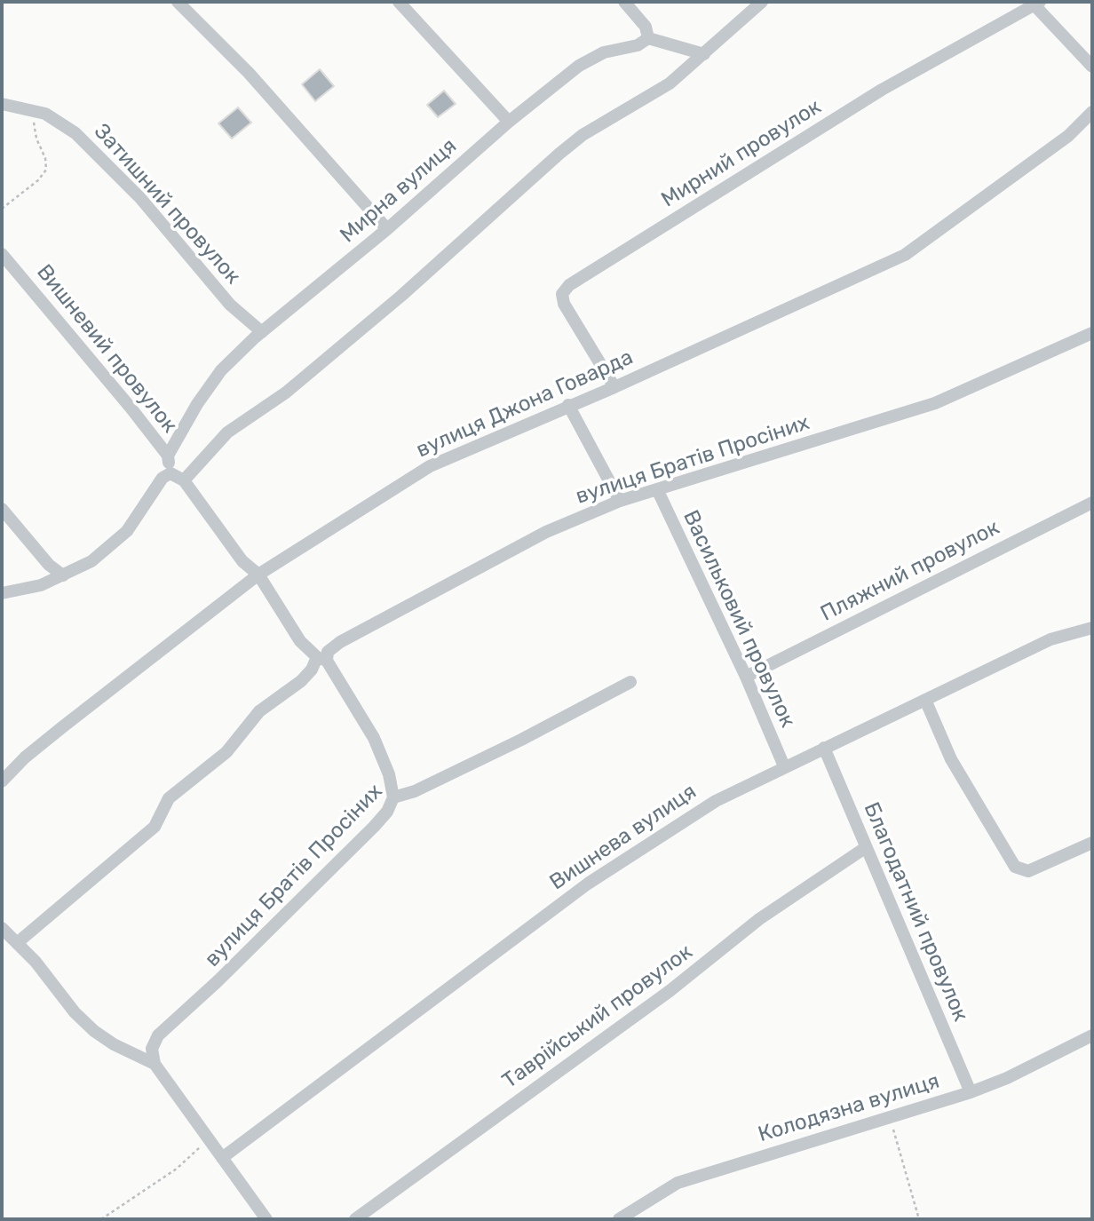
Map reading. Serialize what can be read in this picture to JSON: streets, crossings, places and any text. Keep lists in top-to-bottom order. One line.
{"streets":{"street":["Мирний провулок","Мирна вулиця","Затишний провулок","Вишневий провулок","вулиця Джона Говарда","вулиця Братів Просіних","Пляжний провулок","Васильковий провулок","Вишнева вулиця","Благодатний провулок","Таврійський провулок","Колодязна вулиця"]},"crossings":[["Мирний провулок","вулиця Джона Говарда"],["Мирна вулиця","Затишний провулок"],["Мирна вулиця","Вишневий провулок"],["вулиця Братів Просіних","Васильковий провулок"],["Пляжний провулок","Васильковий провулок"],["Васильковий провулок","Вишнева вулиця"],["Вишнева вулиця","Благодатний провулок"],["Благодатний провулок","Таврійський провулок"],["Благодатний провулок","Колодязна вулиця"]]}
